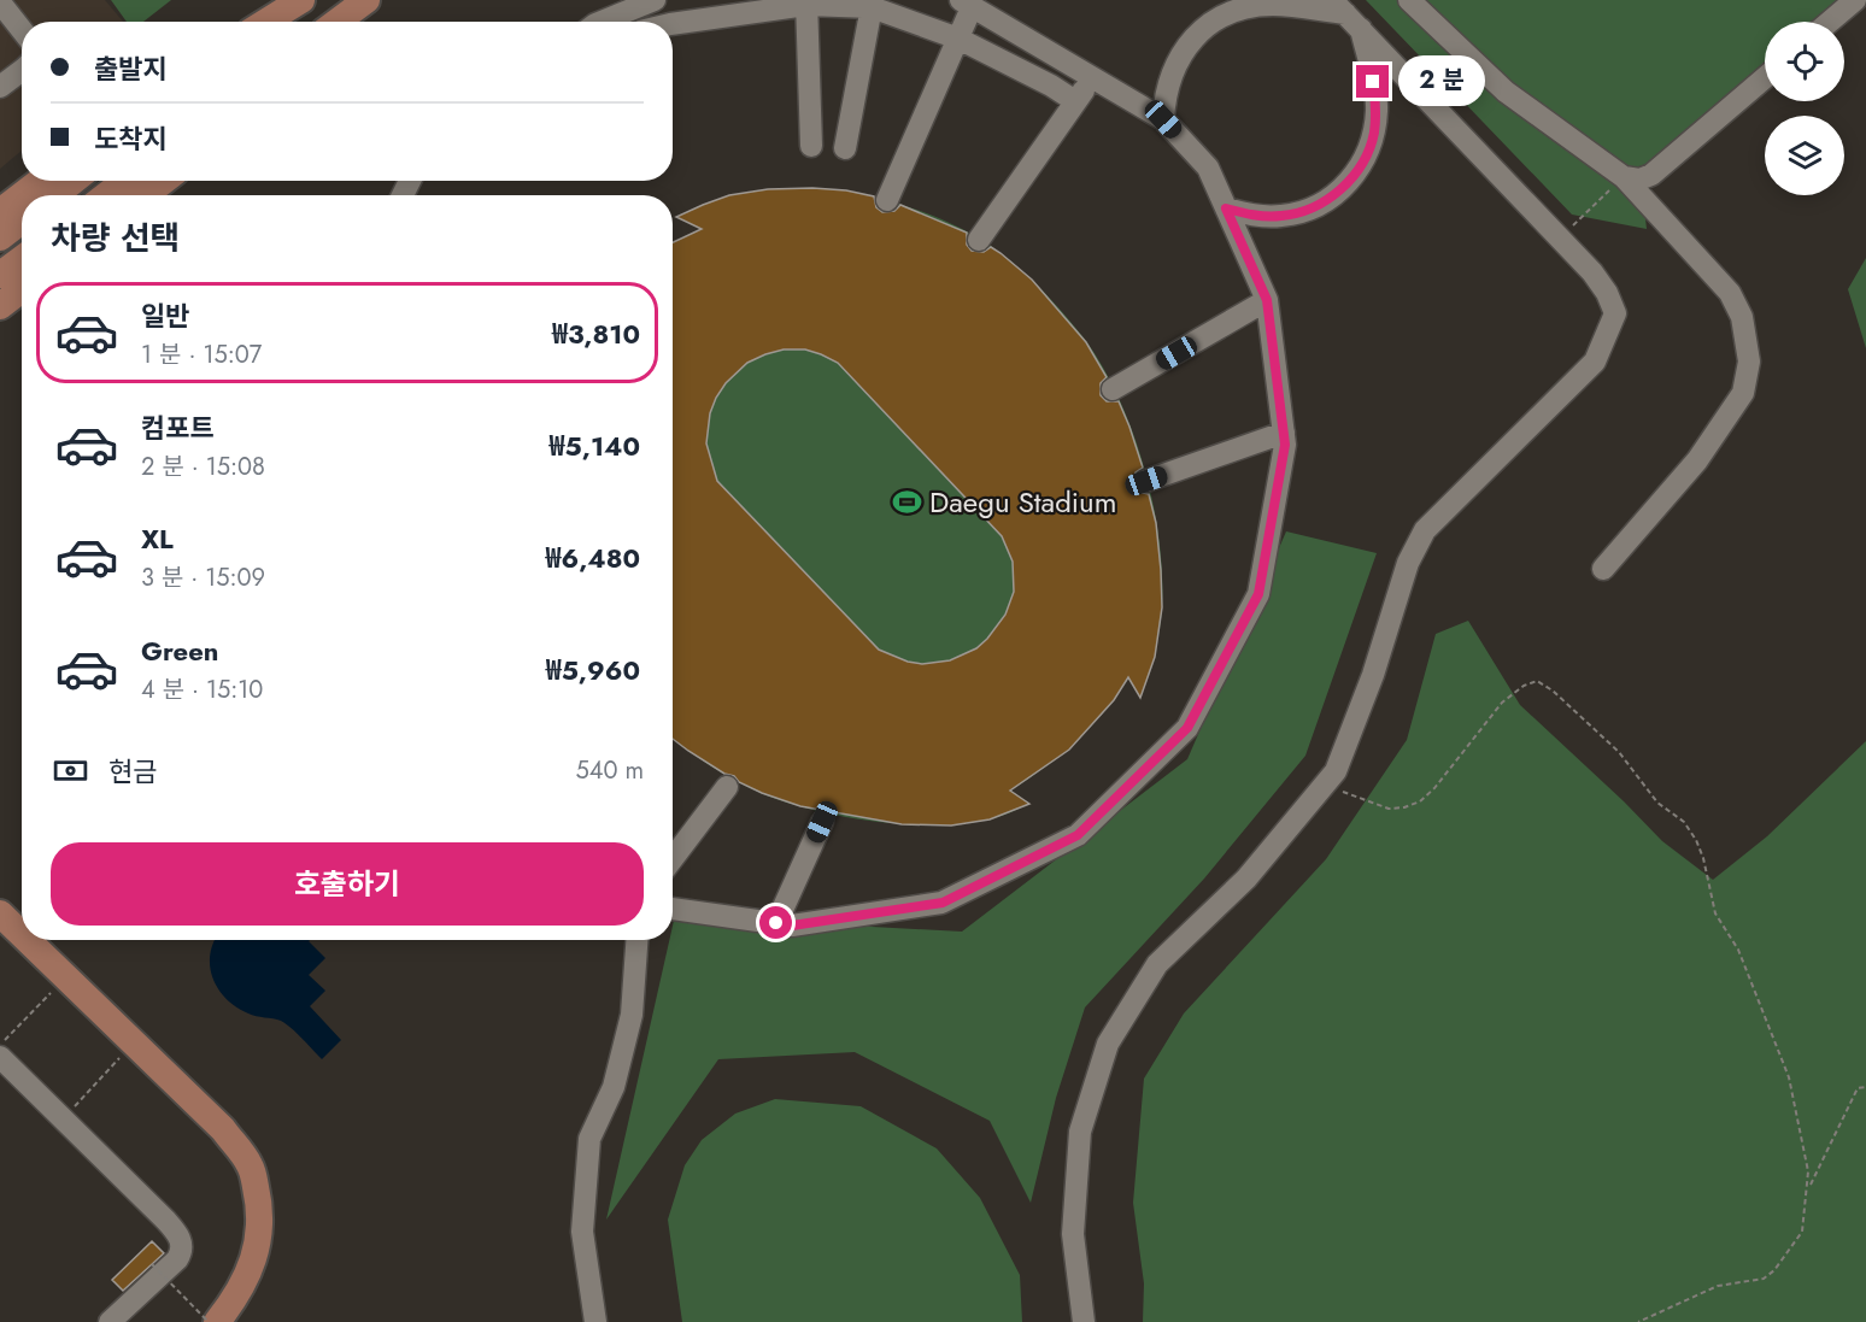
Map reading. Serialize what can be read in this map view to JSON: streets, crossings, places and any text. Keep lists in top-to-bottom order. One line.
{"places":{"sports":["Daegu Stadium"]},"page":{"banner":["출발지","도착지"],"bubble":"2 분","heading":"차량 선택","list":[{"name":"일반","note":"1 분 · 15:07","value":"₩3,810"},{"name":"컴포트","note":"2 분 · 15:08","value":"₩5,140"},{"name":"XL","note":"3 분 · 15:09","value":"₩6,480"},{"name":"Green","note":"4 분 · 15:10","value":"₩5,960"}],"pay":["현금","540 m"],"buttons":"호출하기"}}
